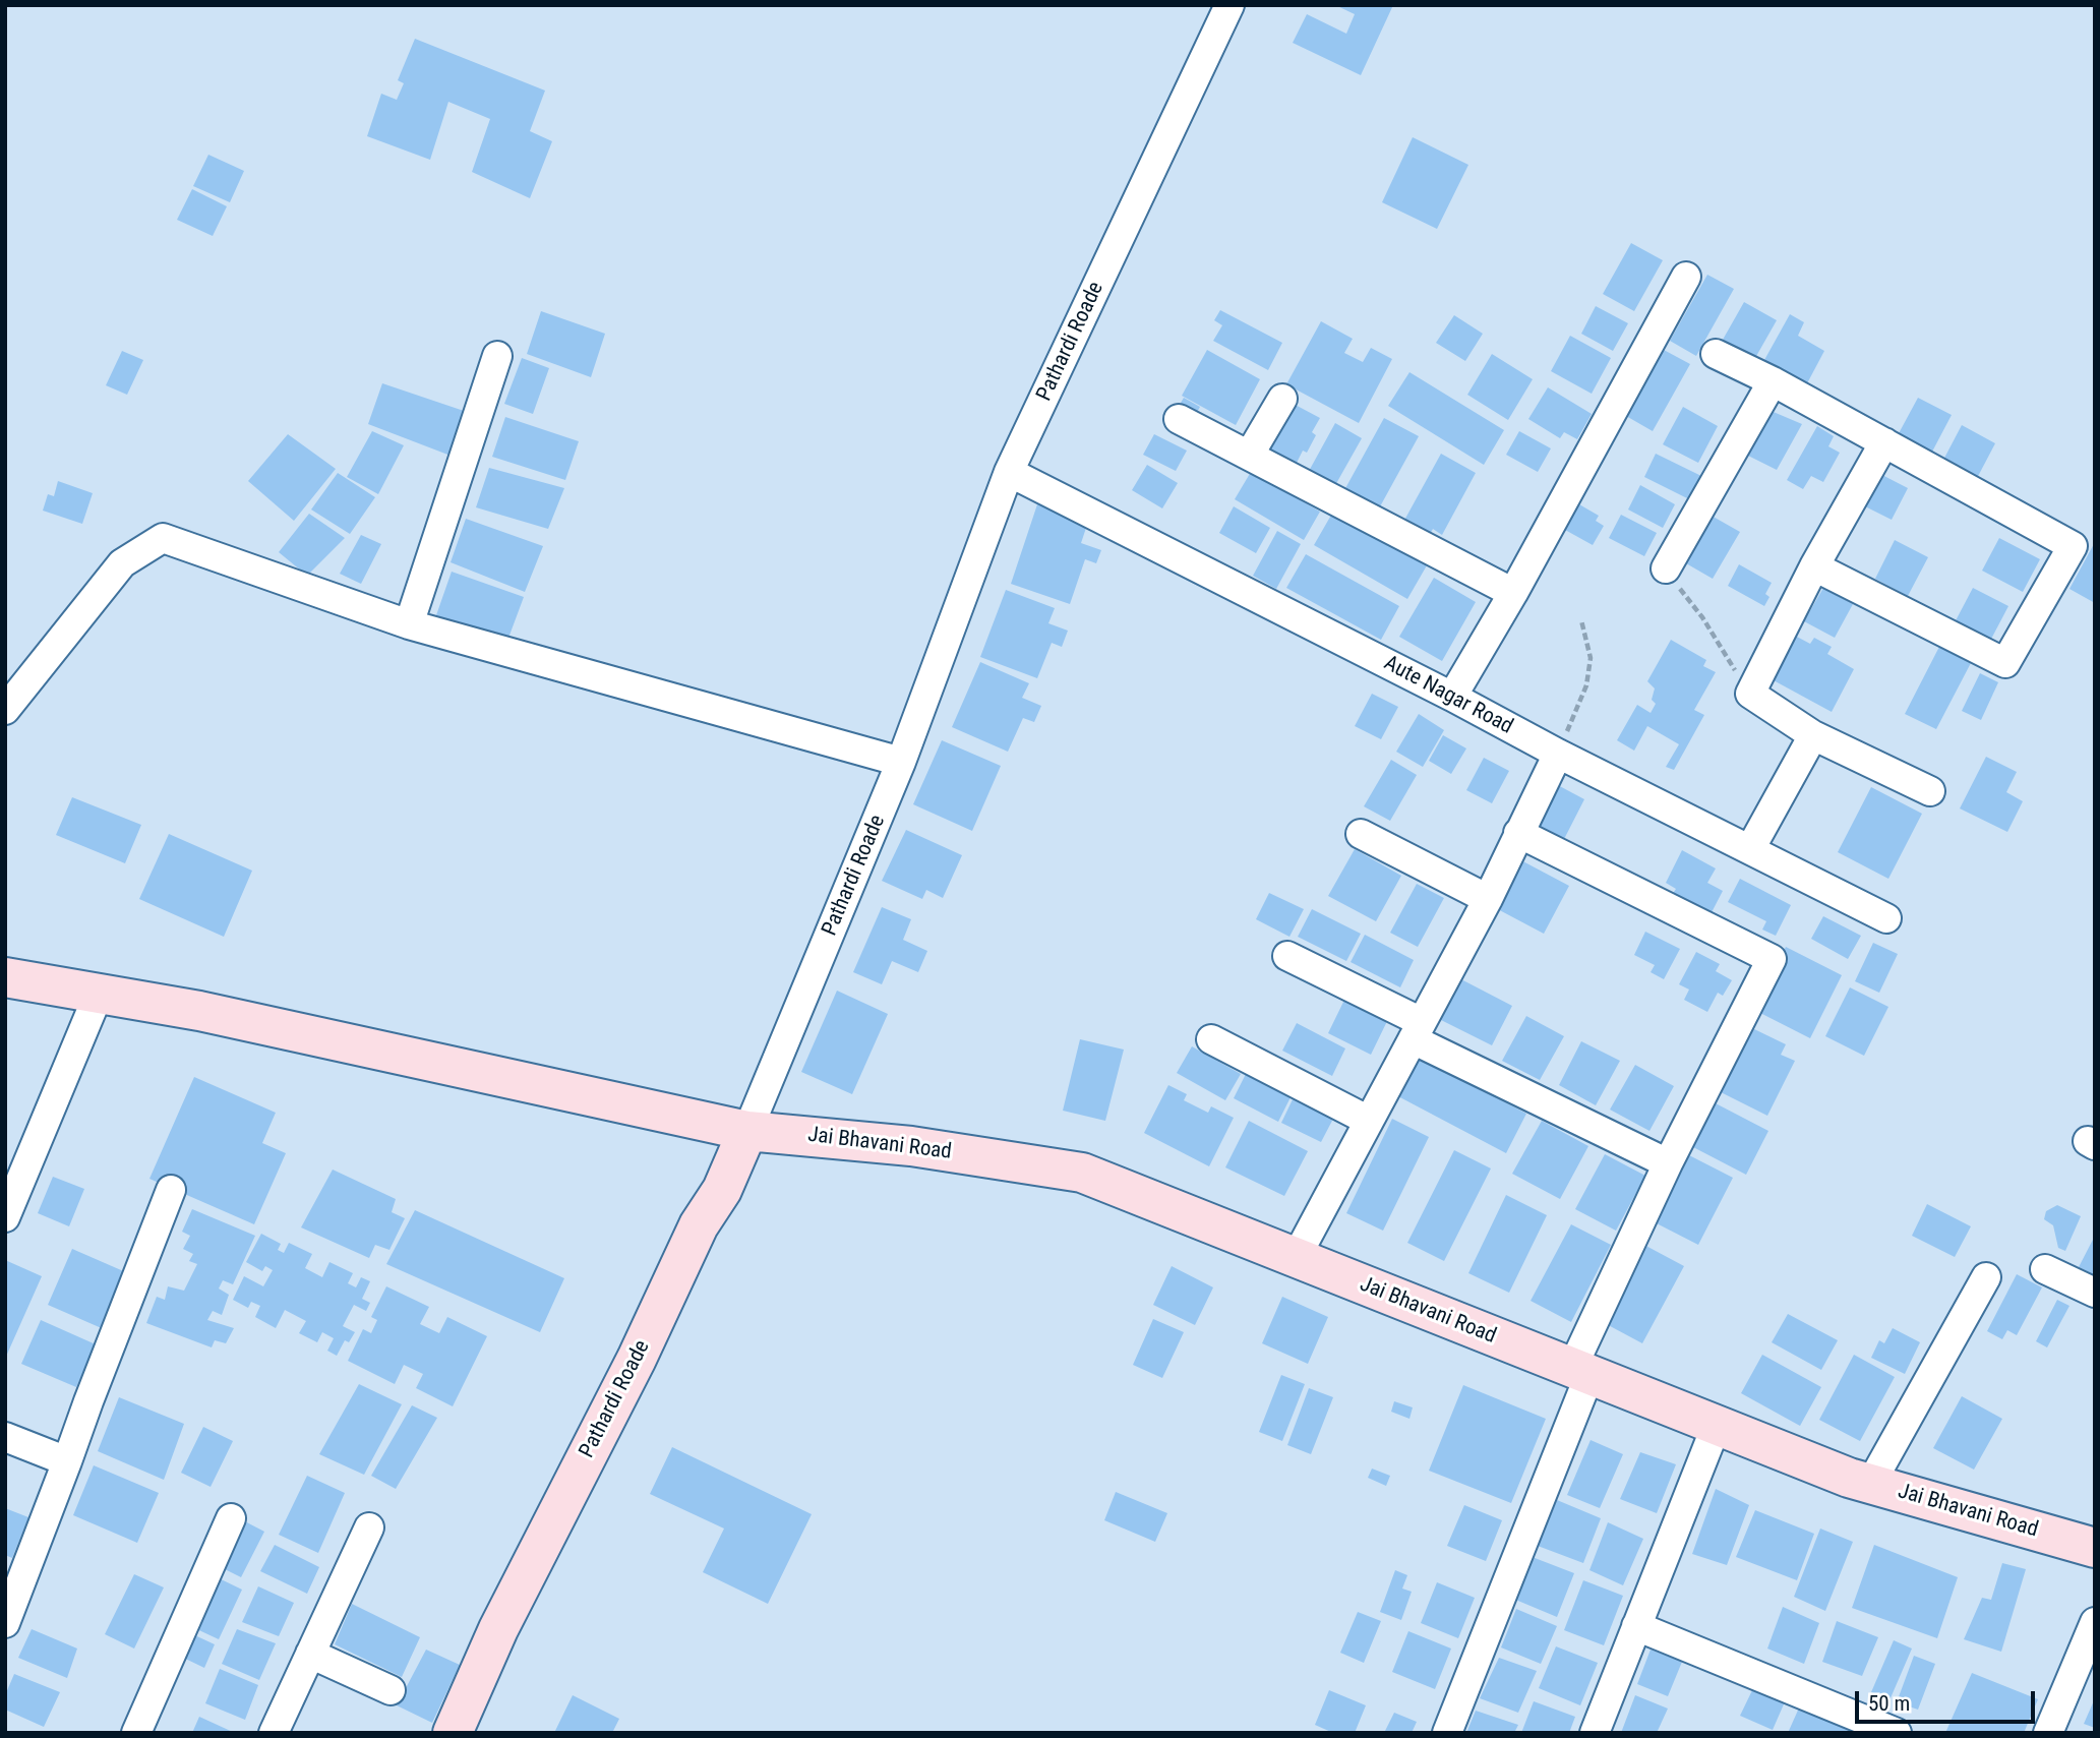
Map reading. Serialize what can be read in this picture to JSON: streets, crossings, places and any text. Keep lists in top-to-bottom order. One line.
{"streets":{"street":["Pathardi Roade","Aute Nagar Road","Jai Bhavani Road"]},"crossings":[["Pathardi Roade","Aute Nagar Road"],["Pathardi Roade","Jai Bhavani Road"]],"scale_bar":"50 m"}
